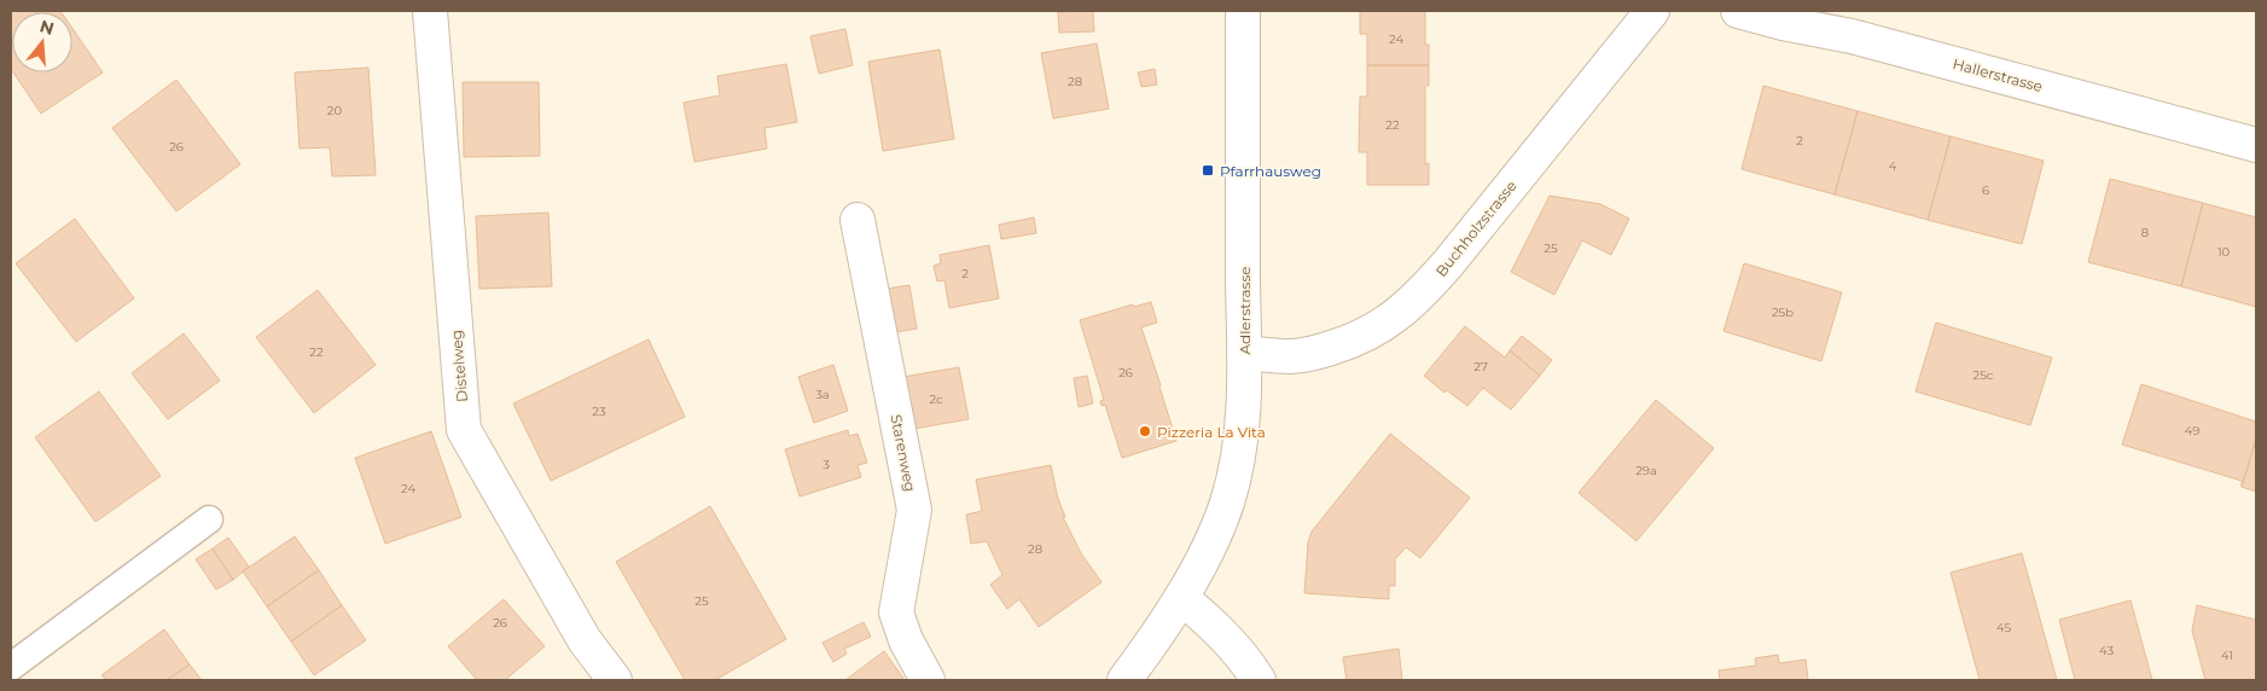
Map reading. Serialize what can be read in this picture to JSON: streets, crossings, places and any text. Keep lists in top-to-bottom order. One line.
{"streets":{"street":["Hallerstrasse","Buchholzstrasse","Adlerstrasse","Distelweg","Starenweg"]},"crossings":[["Buchholzstrasse","Adlerstrasse"]],"places":{"transit":["Pfarrhausweg"],"other":["Pizzeria La Vita"]},"house_numbers":["24","28","20","22","2","26","4","6","8","25","10","2","25b","22","27","26","25c","3a","2c","23","49","3","29a","24","28","25","26","45","43","41"],"north":"top"}
